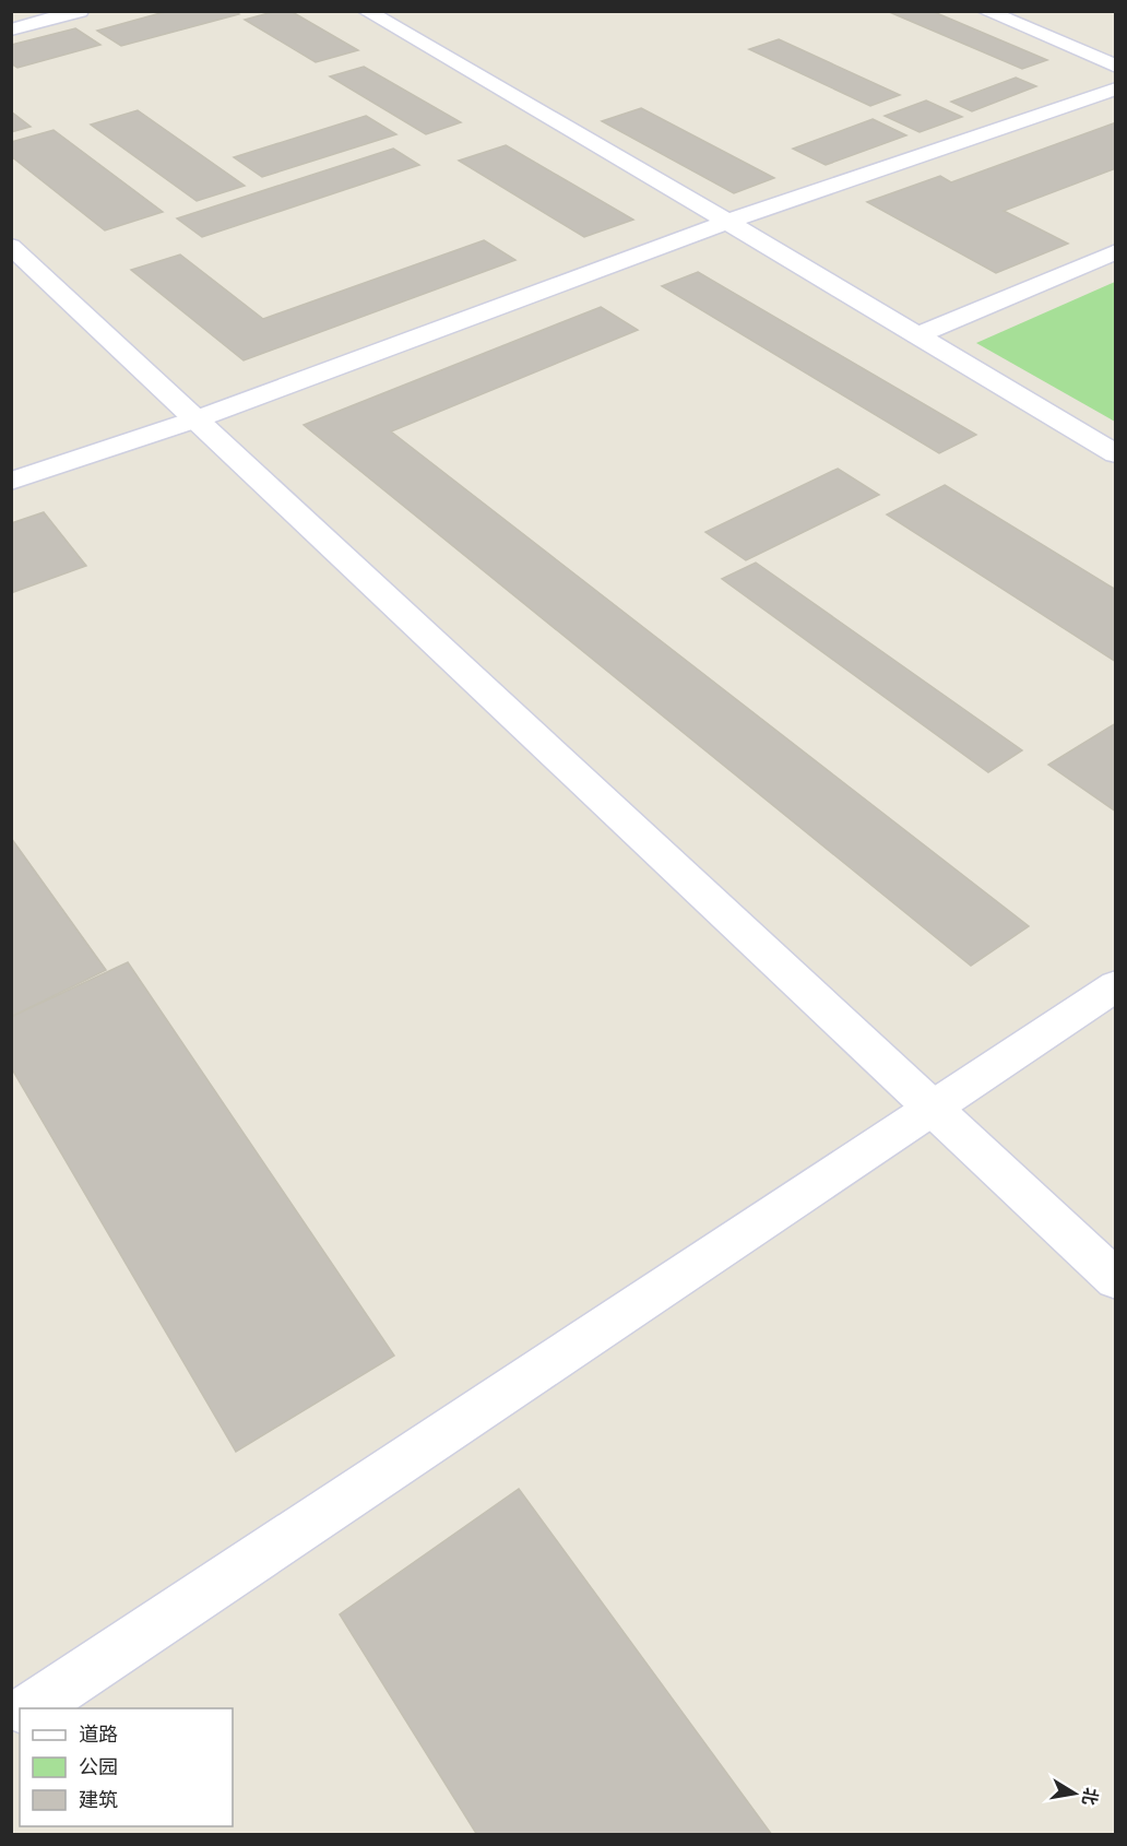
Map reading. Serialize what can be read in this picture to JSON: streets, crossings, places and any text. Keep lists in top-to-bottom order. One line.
{"legend":["道路","公园","建筑"],"north":"right"}
